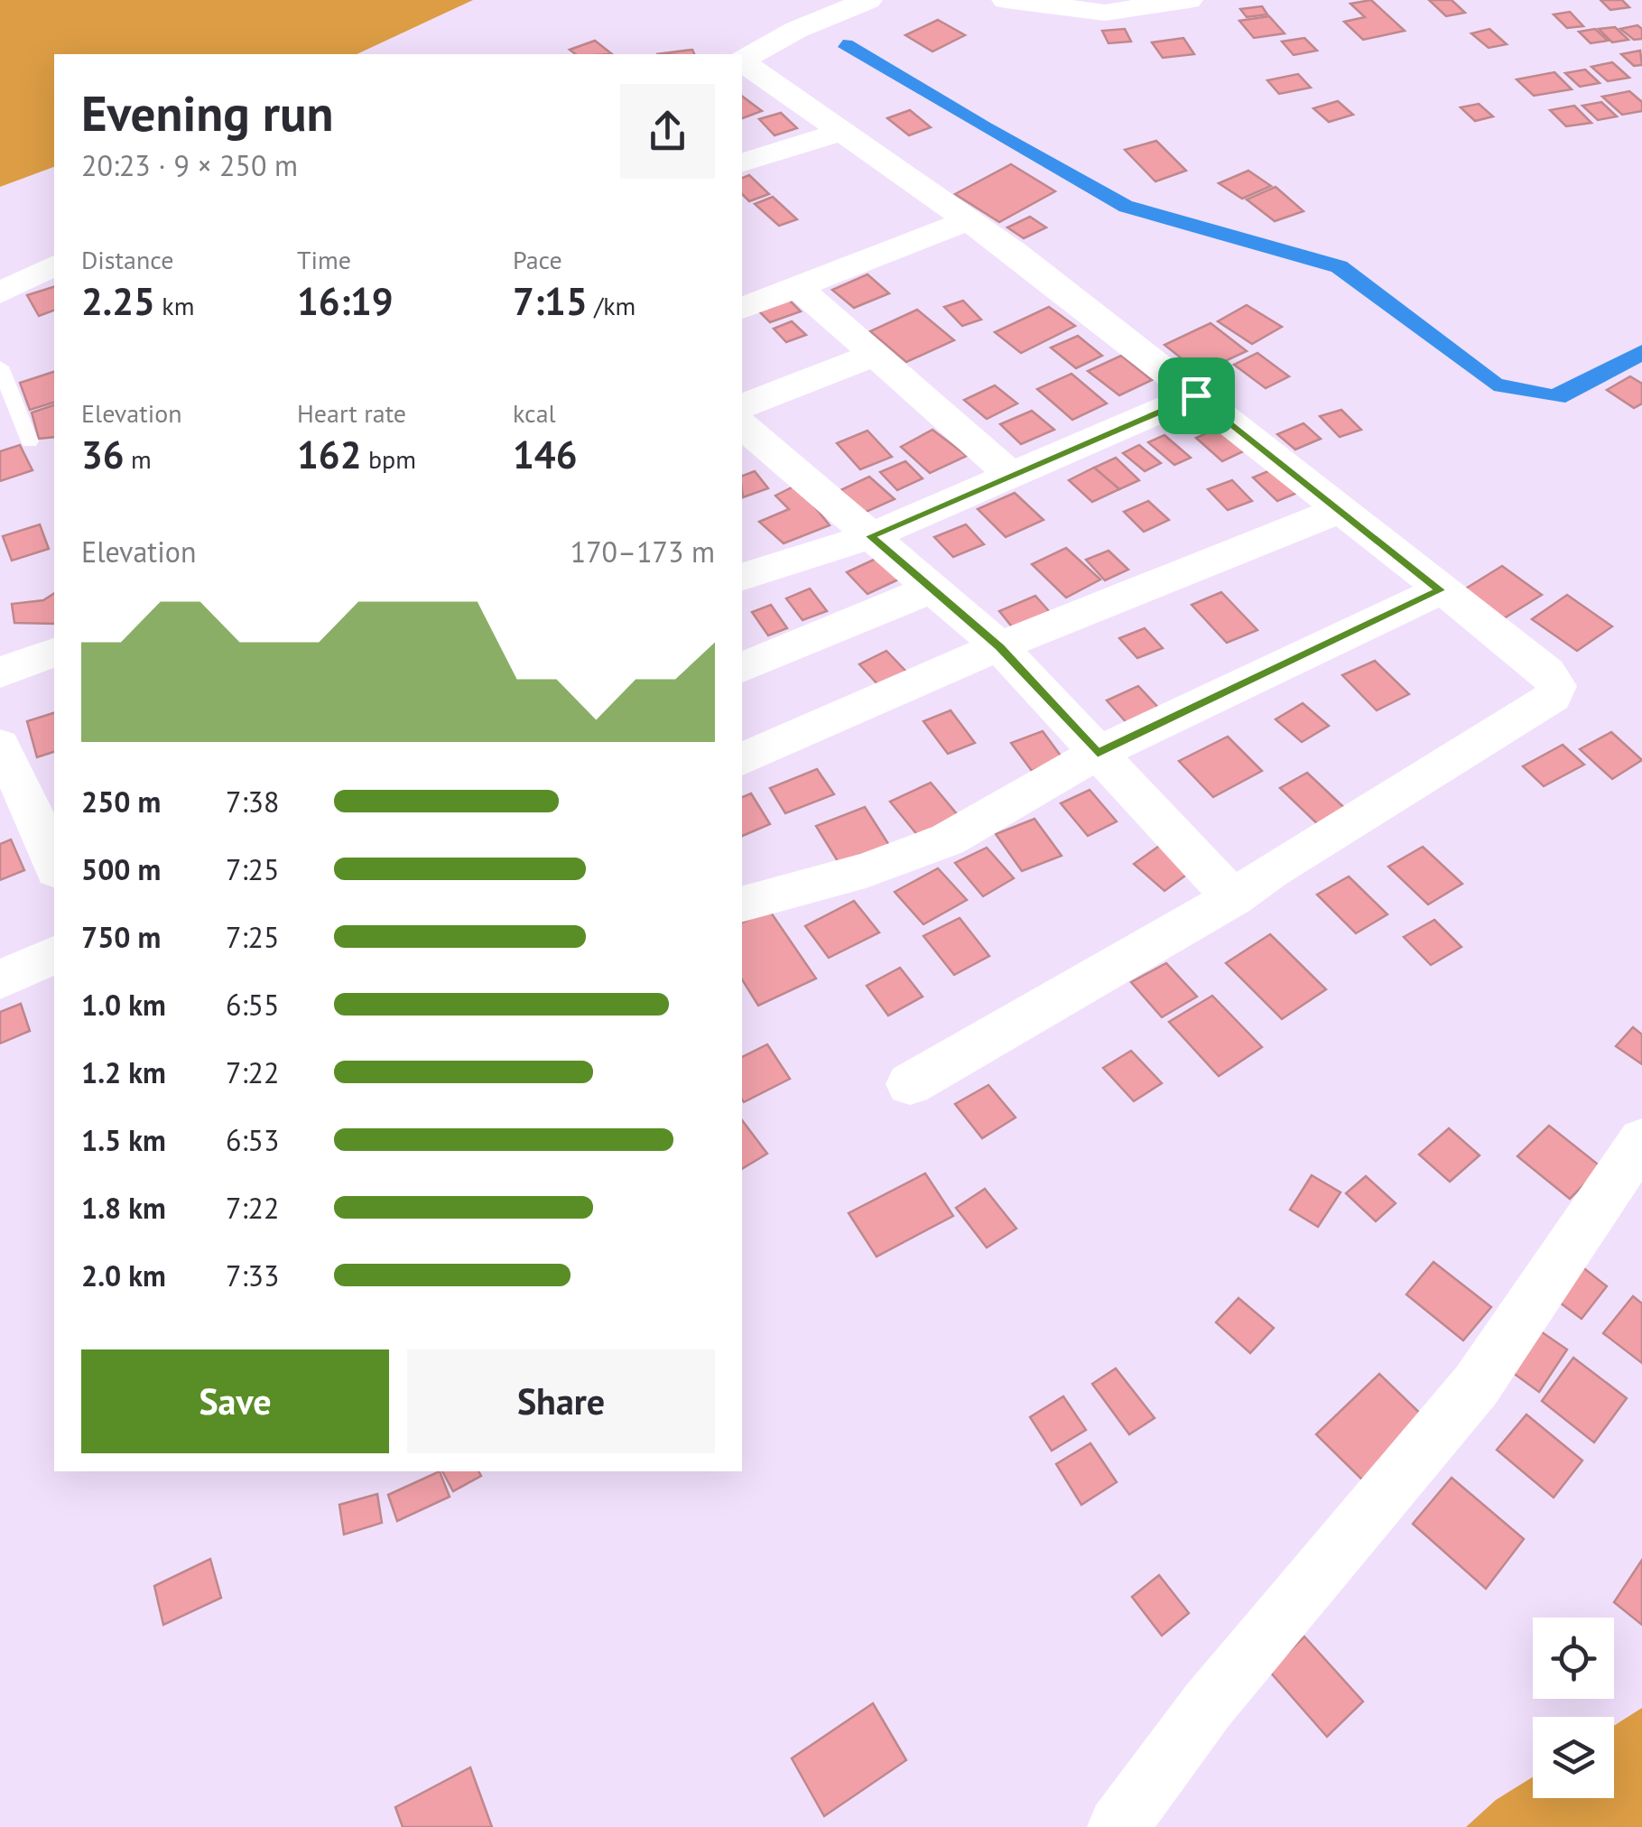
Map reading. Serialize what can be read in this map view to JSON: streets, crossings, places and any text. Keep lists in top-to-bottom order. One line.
{"page":{"heading":["Evening run","20:23 · 9 × 250 m"],"stats":[["Distance","2.25 km"],["Time","16:19"],["Pace","7:15 /km"],["Elevation","36 m"],["Heart rate","162 bpm"],["kcal","146"]],"chart":["Elevation","170–173 m"],"list":[{"name":"250 m","note":"7:38"},{"name":"500 m","note":"7:25"},{"name":"750 m","note":"7:25"},{"name":"1.0 km","note":"6:55"},{"name":"1.2 km","note":"7:22"},{"name":"1.5 km","note":"6:53"},{"name":"1.8 km","note":"7:22"},{"name":"2.0 km","note":"7:33"}],"buttons":["Save","Share"]}}
